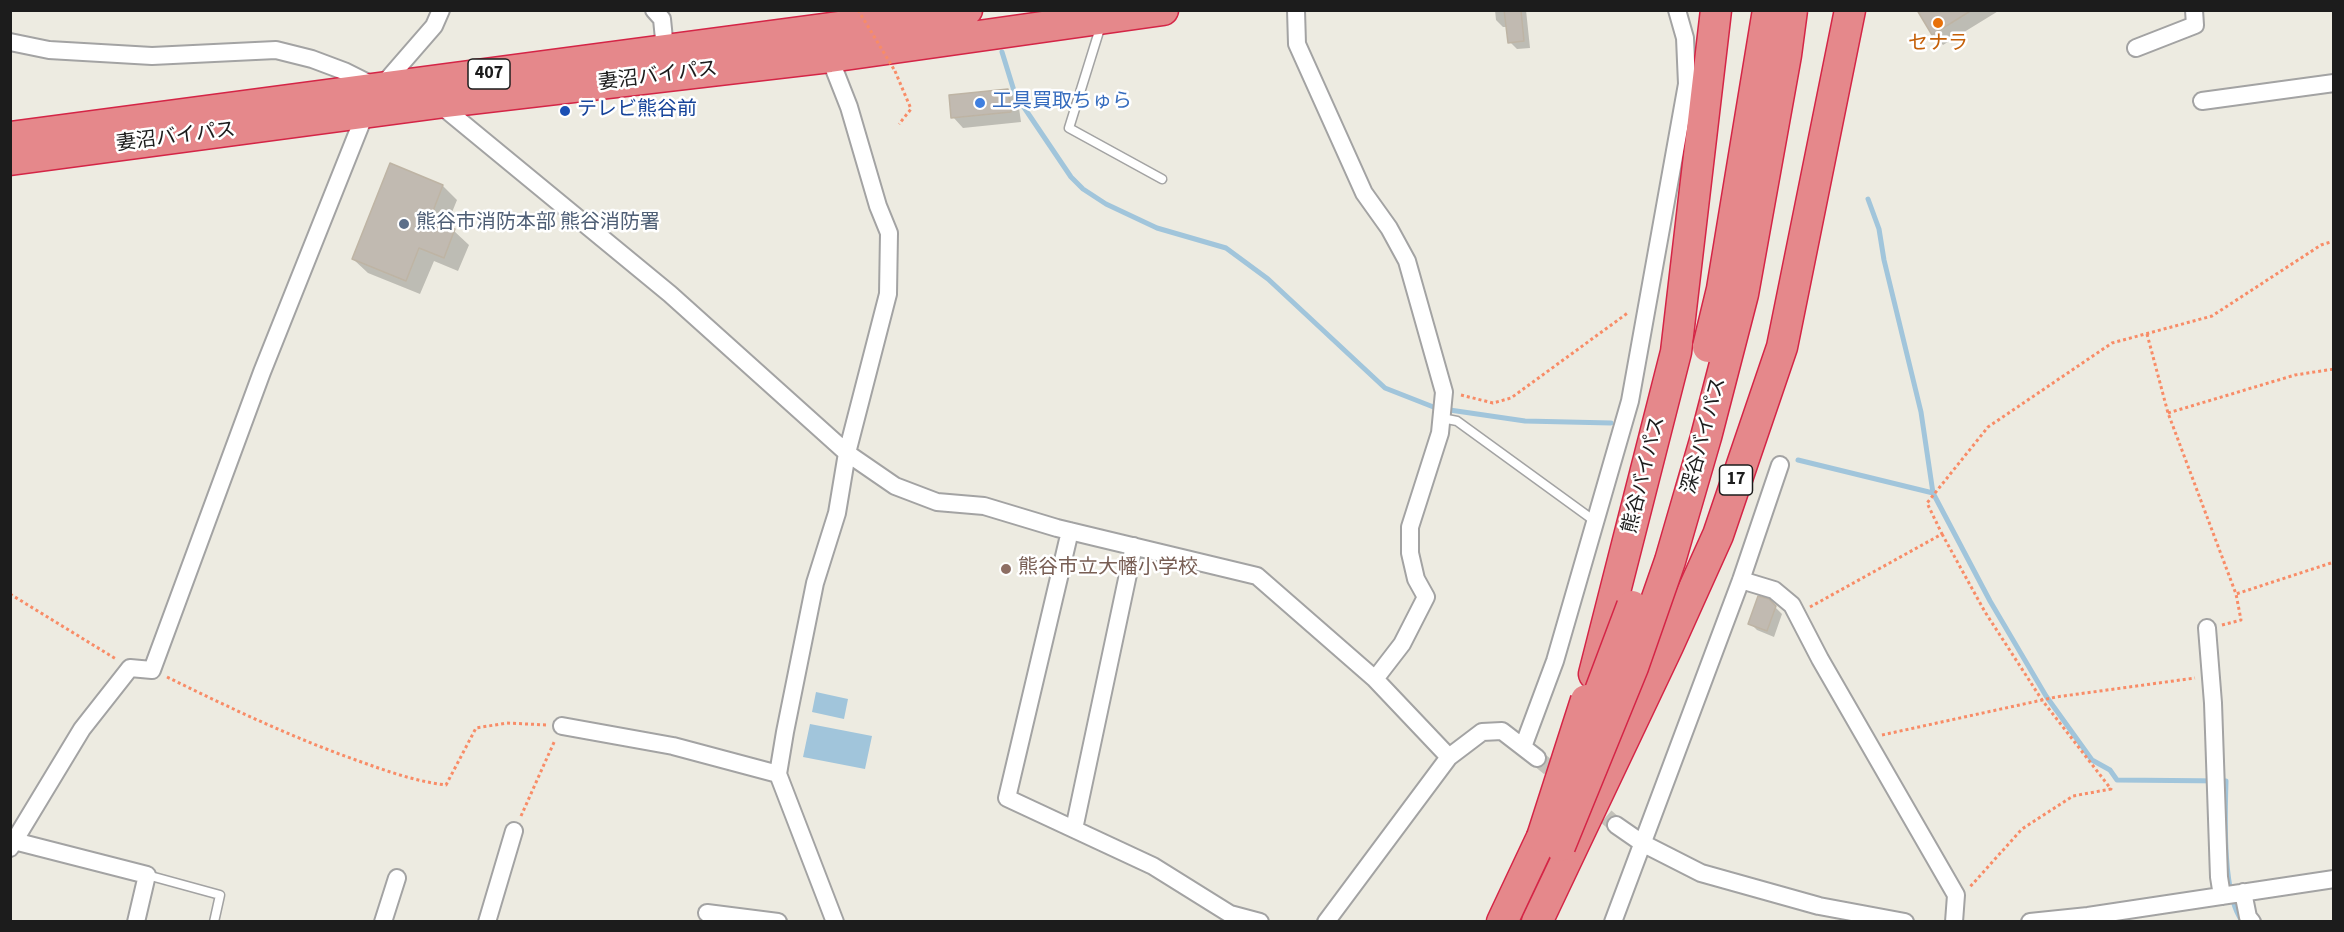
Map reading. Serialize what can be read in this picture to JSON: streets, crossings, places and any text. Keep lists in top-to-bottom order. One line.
{"streets":{"highway":["407","妻沼バイパス","深谷バイパス","熊谷バイパス","17"]},"crossings":[["深谷バイパス","熊谷バイパス"]],"places":["セナラ","工具買取ちゅら","テレビ熊谷前","熊谷市消防本部 熊谷消防署","熊谷市立大幡小学校"]}
